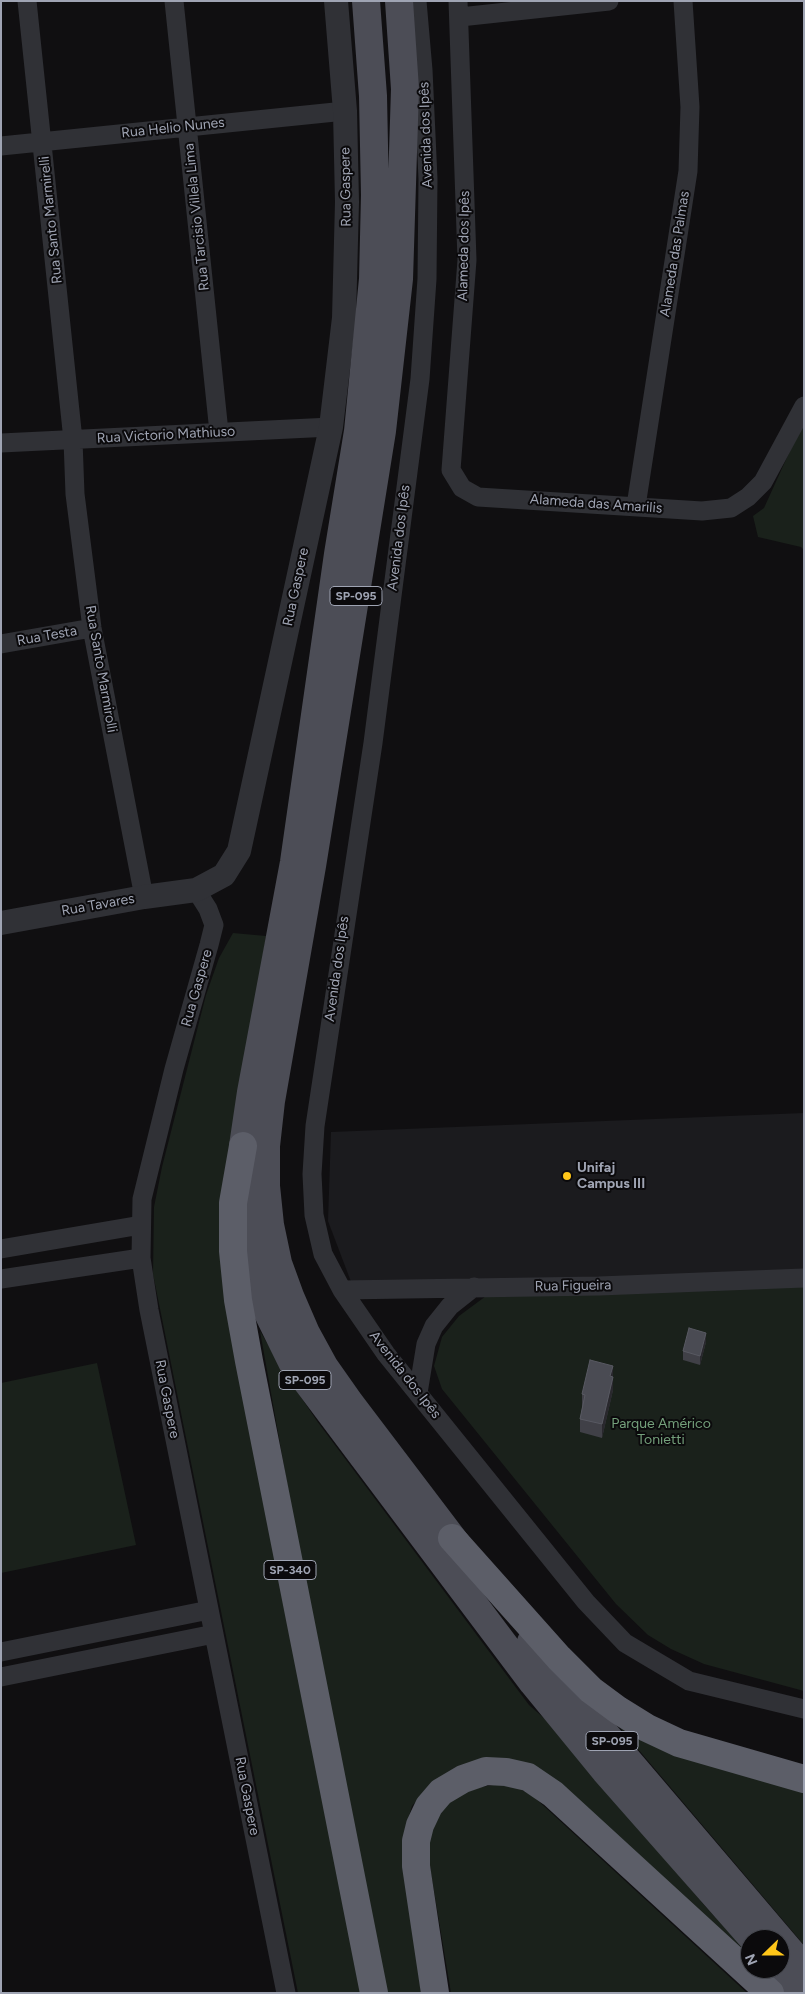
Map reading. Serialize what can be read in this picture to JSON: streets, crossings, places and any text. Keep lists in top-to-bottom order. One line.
{"streets":{"highway":["SP-340"],"main road":["SP-095"],"street":["Rua Helio Nunes","Avenida dos Ipês","Rua Gaspere","Rua Tarcisio Villela Lima","Rua Santo Marmirelli","Alameda dos Ipês","Alameda das Palmas","Rua Victorio Mathiuso","Alameda das Amarilis","Rua Testa","Rua Santo Marmirolli","Rua Tavares","Rua Figueira"]},"crossings":[["Rua Helio Nunes","Rua Gaspere"],["Rua Helio Nunes","Rua Tarcisio Villela Lima"],["Rua Helio Nunes","Rua Santo Marmirelli"],["Avenida dos Ipês","Rua Figueira"],["Rua Gaspere","Rua Victorio Mathiuso"],["Rua Gaspere","Rua Tavares"],["Rua Tarcisio Villela Lima","Rua Victorio Mathiuso"],["Rua Santo Marmirelli","Rua Victorio Mathiuso"],["Rua Santo Marmirelli","Rua Santo Marmirolli"],["Alameda dos Ipês","Alameda das Amarilis"],["Alameda das Palmas","Alameda das Amarilis"],["Rua Victorio Mathiuso","Rua Santo Marmirolli"],["SP-095","SP-340"],["Rua Testa","Rua Santo Marmirolli"],["Rua Santo Marmirolli","Rua Tavares"]],"parks":["Parque Américo Tonietti"],"places":["Unifaj Campus III"],"north":"left"}
